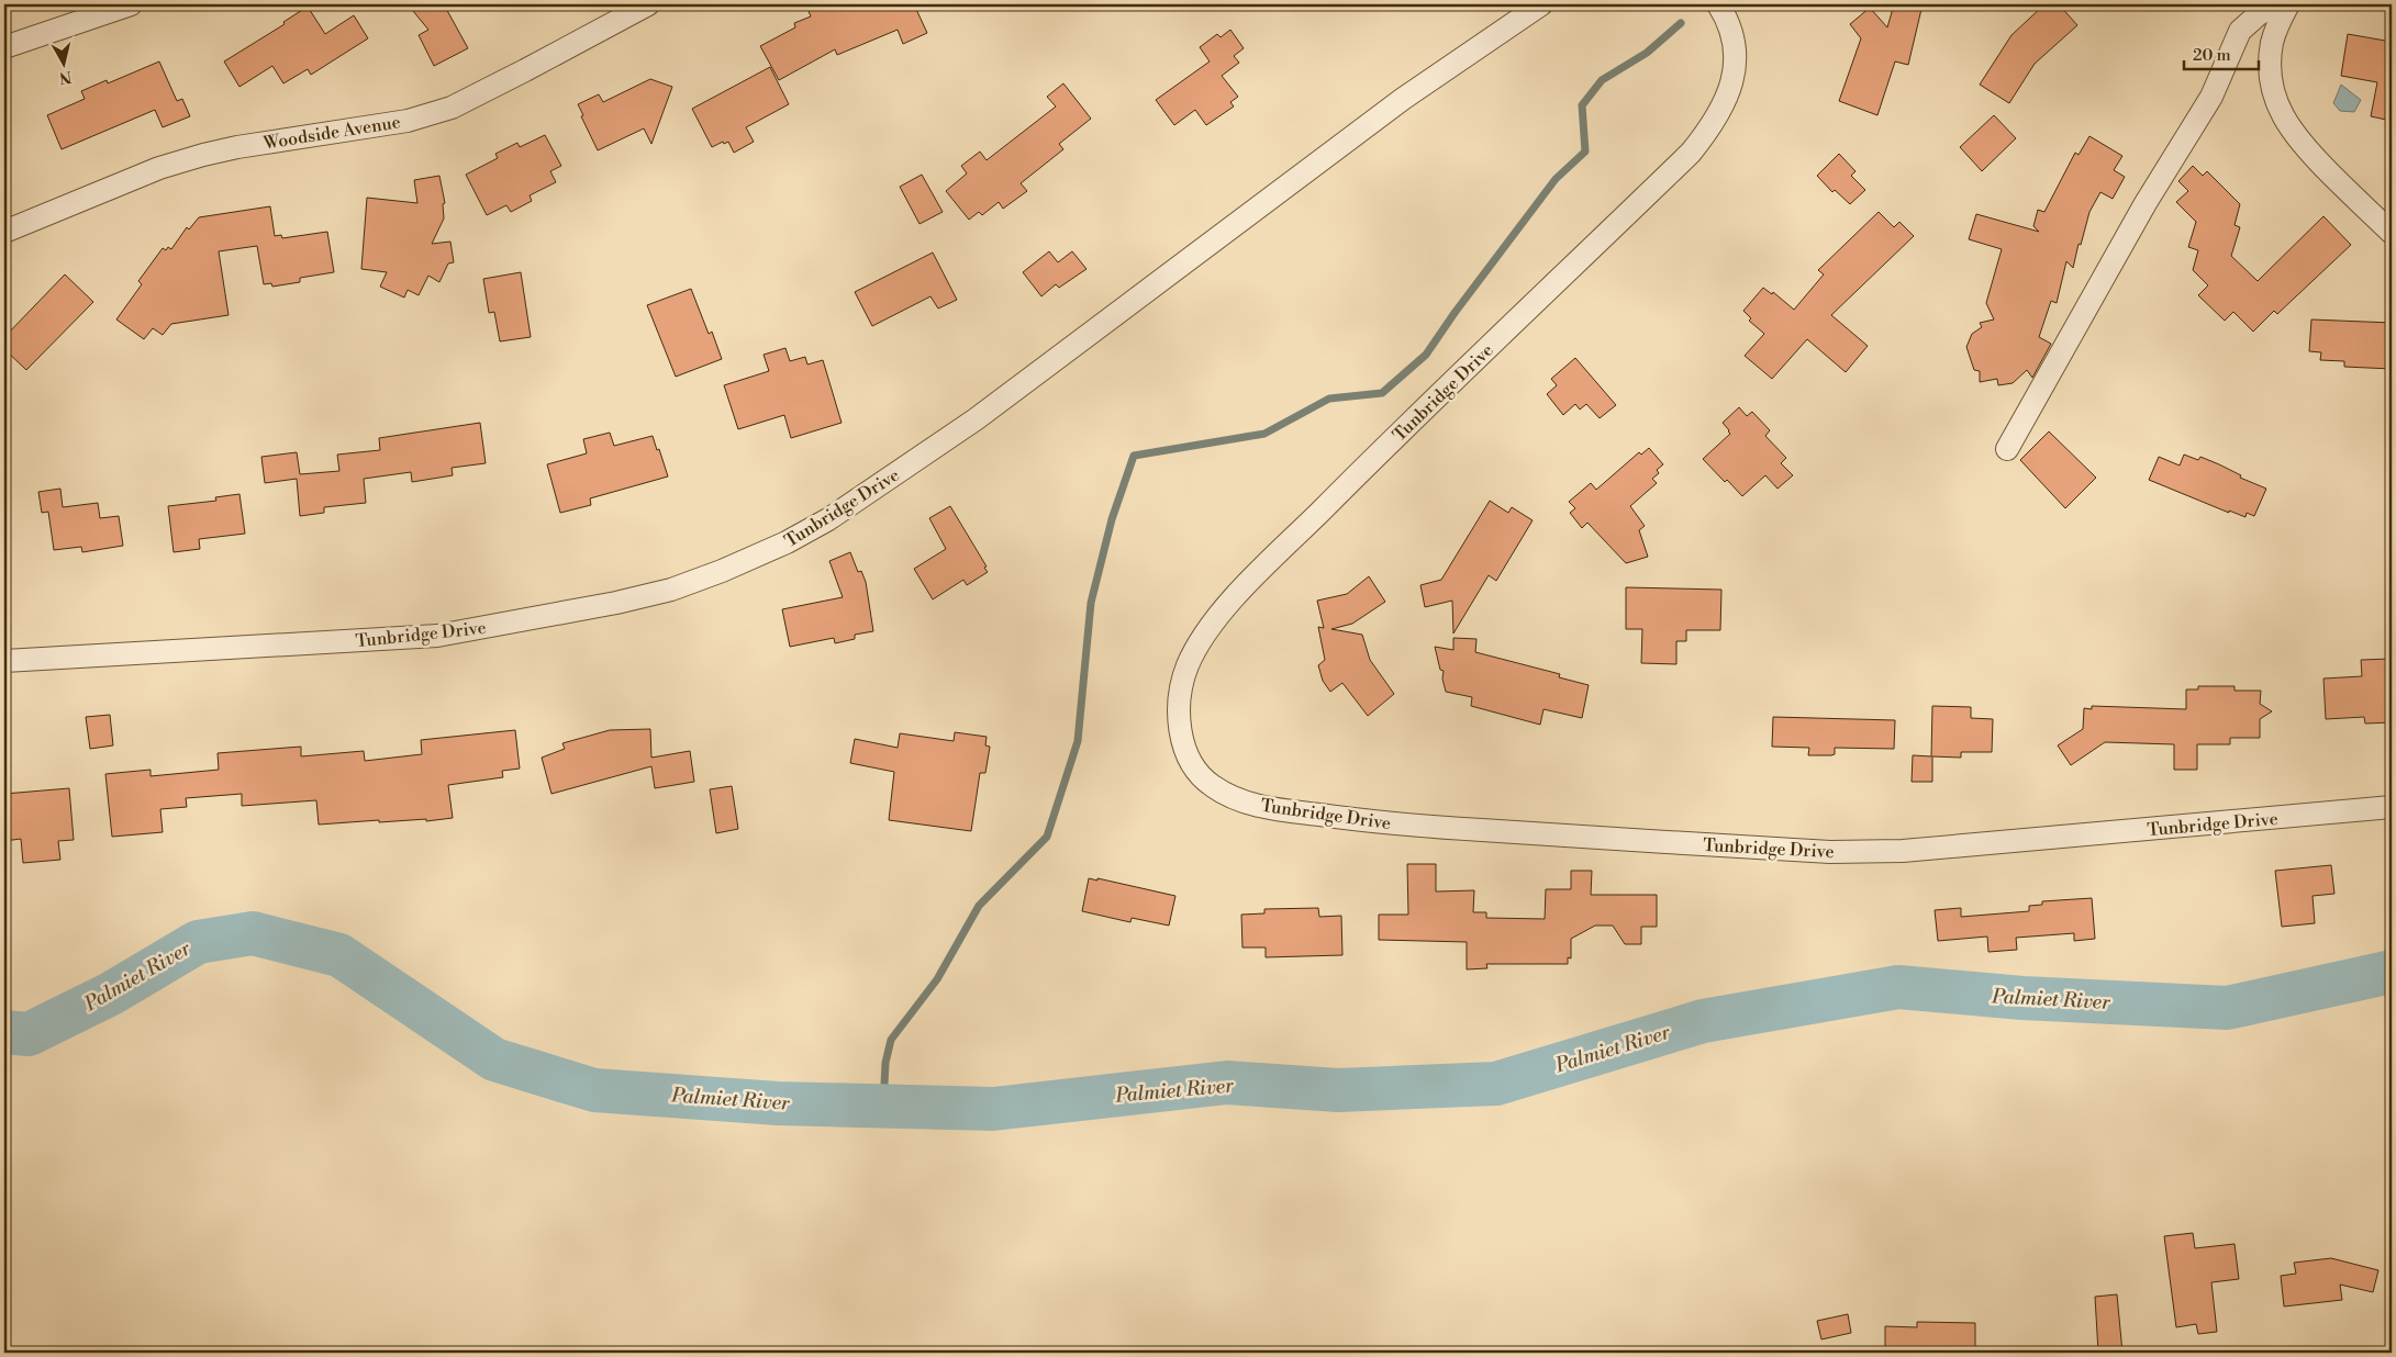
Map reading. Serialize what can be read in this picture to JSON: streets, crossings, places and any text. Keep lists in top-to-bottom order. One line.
{"streets":{"street":["Woodside Avenue","Tunbridge Drive"]},"water":["Palmiet River"],"scale_bar":"20 m","north":"bottom"}
